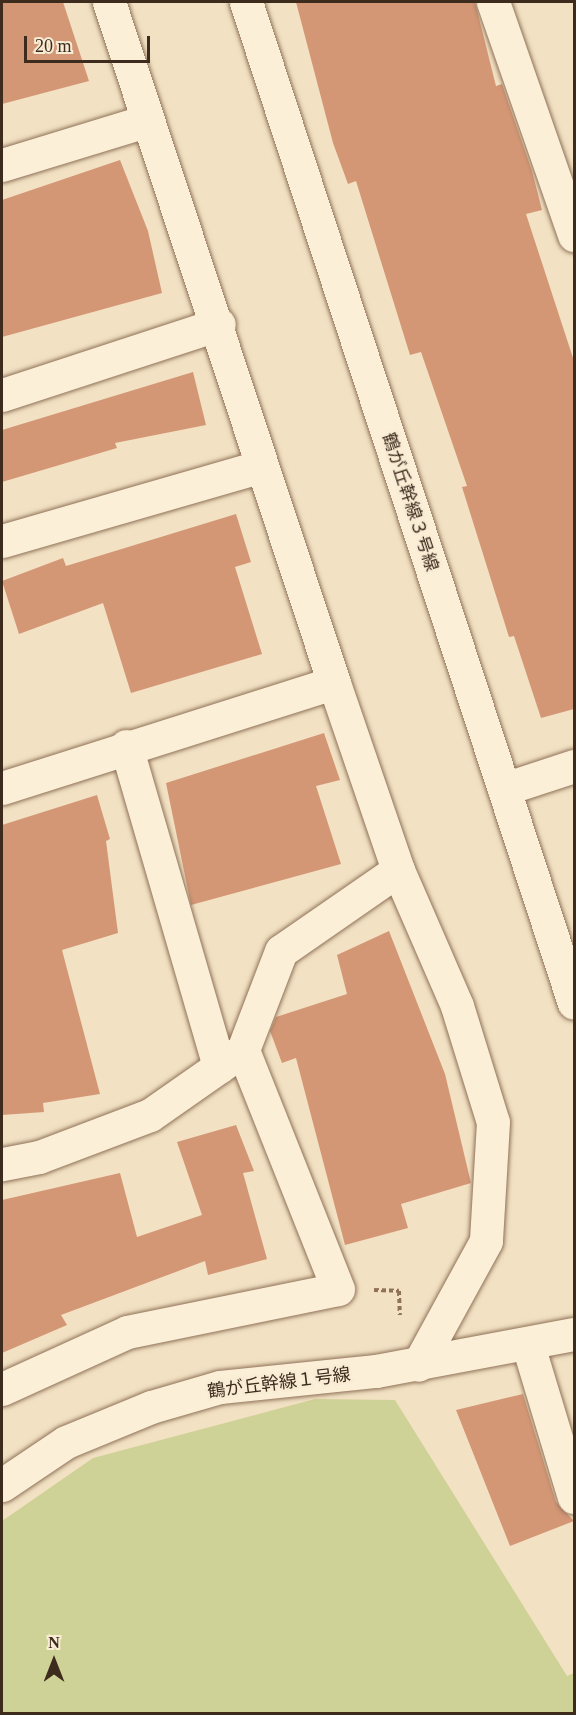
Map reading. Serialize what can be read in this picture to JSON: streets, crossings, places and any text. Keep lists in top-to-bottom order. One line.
{"streets":{"street":["鶴が丘幹線３号線","鶴が丘幹線１号線"]},"scale_bar":"20 m","north":"top"}
